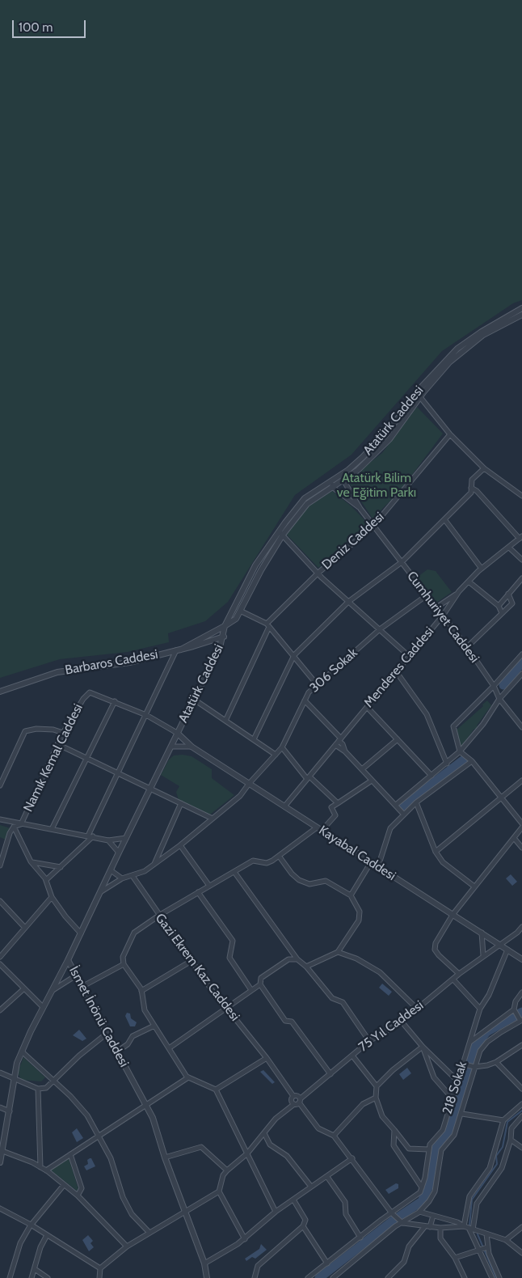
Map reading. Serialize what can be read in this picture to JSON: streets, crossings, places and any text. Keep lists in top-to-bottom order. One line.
{"streets":{"street":["Atatürk Caddesi","Deniz Caddesi","Cumhuriyet Caddesi","Barbaros Caddesi","Menderes Caddesi","306 Sokak","Namık Kemal Caddesi","Kayabal Caddesi","Gazi Ekrem Kaz Caddesi","İsmet İnönü Caddesi","75 Yıl Caddesi","218 Sokak"]},"crossings":[["Atatürk Caddesi","Cumhuriyet Caddesi"],["Atatürk Caddesi","Barbaros Caddesi"],["Atatürk Caddesi","Namık Kemal Caddesi"],["Atatürk Caddesi","Kayabal Caddesi"],["Atatürk Caddesi","İsmet İnönü Caddesi"],["Deniz Caddesi","Cumhuriyet Caddesi"],["Cumhuriyet Caddesi","Menderes Caddesi"],["Cumhuriyet Caddesi","306 Sokak"],["Menderes Caddesi","Kayabal Caddesi"],["306 Sokak","Kayabal Caddesi"],["306 Sokak","Gazi Ekrem Kaz Caddesi"],["Namık Kemal Caddesi","Kayabal Caddesi"],["Kayabal Caddesi","75 Yıl Caddesi"],["Kayabal Caddesi","218 Sokak"]],"parks":["Atatürk Bilim ve Eğitim Parkı"],"scale_bar":"100 m"}
